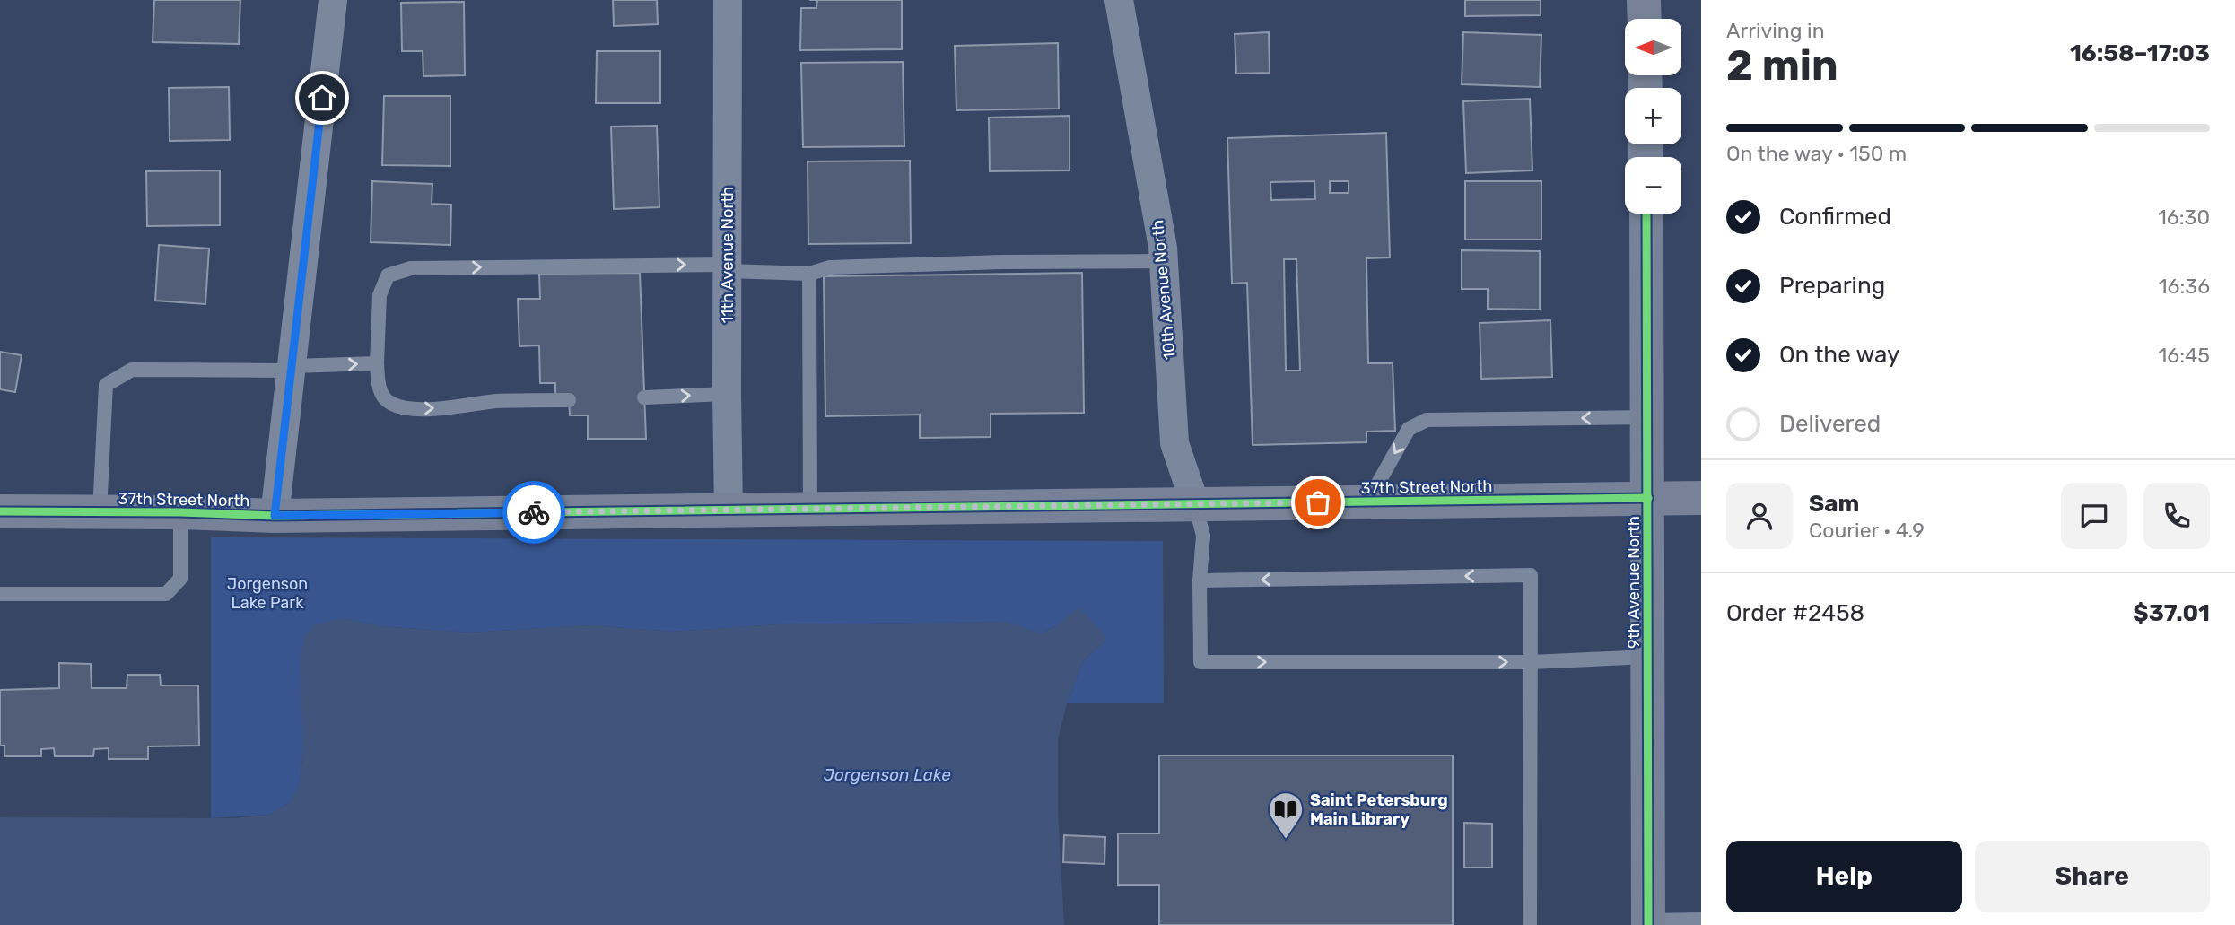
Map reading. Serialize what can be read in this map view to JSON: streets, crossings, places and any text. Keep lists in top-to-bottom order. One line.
{"streets":{"street":["11th Avenue North","10th Avenue North","37th Street North","9th Avenue North"]},"crossings":[["11th Avenue North","37th Street North"],["10th Avenue North","37th Street North"],["37th Street North","9th Avenue North"]],"water":["Jorgenson Lake"],"parks":["Jorgenson Lake Park"],"places":{"library":["Saint Petersburg Main Library"]},"north":"left","page":{"heading":["2 min","Arriving in","16:58–17:03"],"panel":["Sam","Courier · 4.9","Order #2458","$37.01"],"map_buttons":["+","−"],"bar":"On the way · 150 m","list":[["Confirmed","16:30"],["Preparing","16:36"],["On the way","16:45"],"Delivered"],"buttons":["Help","Share"]}}
